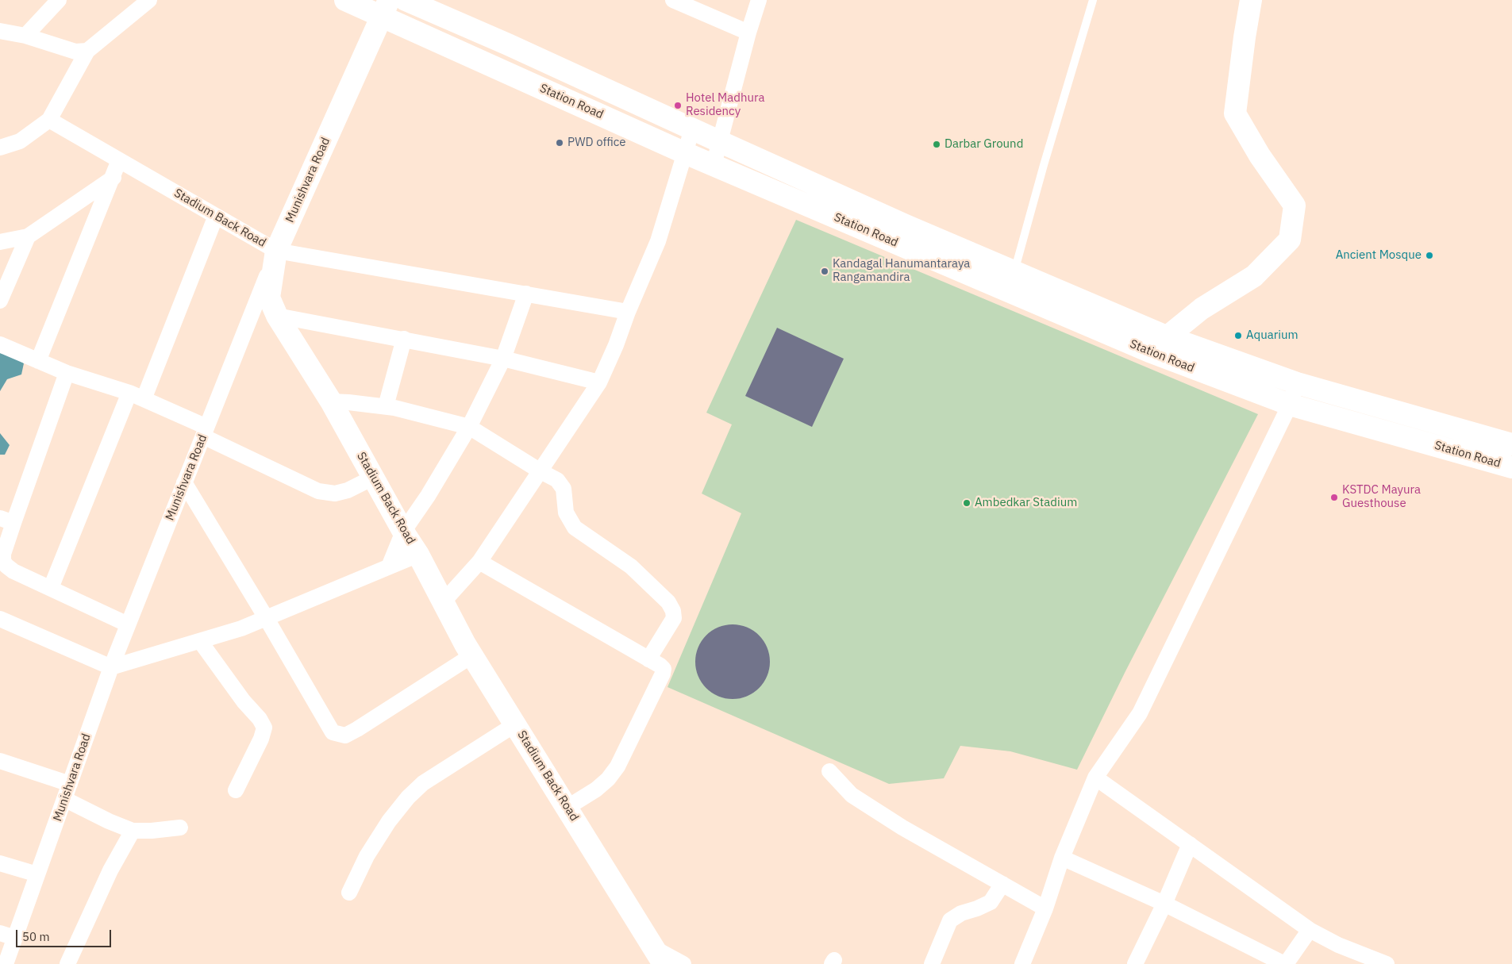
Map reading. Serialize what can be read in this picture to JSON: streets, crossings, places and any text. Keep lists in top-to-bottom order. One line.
{"streets":{"main road":["Station Road","Munishvara Road","Stadium Back Road"]},"crossings":[["Station Road","Munishvara Road"],["Munishvara Road","Stadium Back Road"]],"places":["Hotel Madhura Residency","PWD office","Darbar Ground","Ancient Mosque","Kandagal Hanumantaraya Rangamandira","Aquarium","KSTDC Mayura Guesthouse","Ambedkar Stadium"],"scale_bar":"50 m"}
